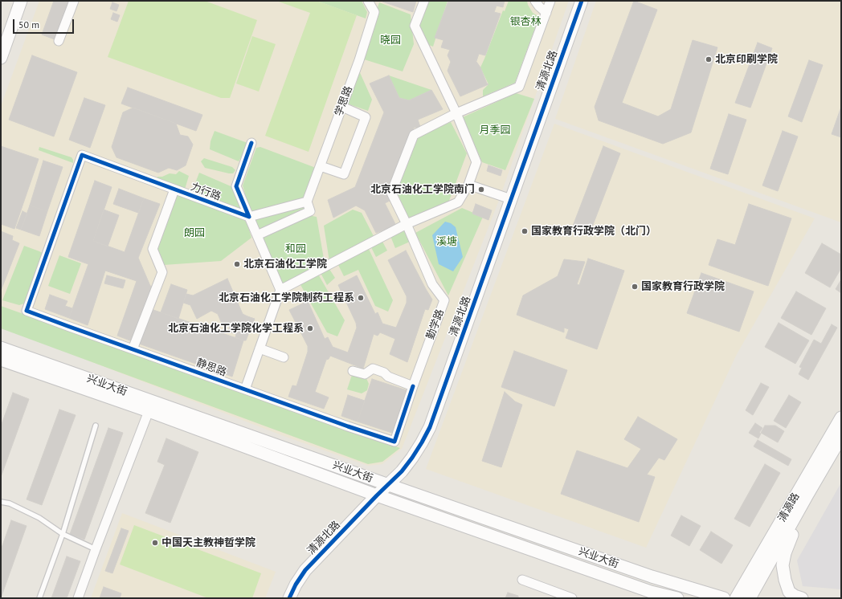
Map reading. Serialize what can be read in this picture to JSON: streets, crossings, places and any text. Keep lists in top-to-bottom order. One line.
{"streets":{"main road":["清源北路","兴业大街","清源路"],"street":["学思路","力行路","勤学路","静思路"]},"crossings":[["清源北路","兴业大街"],["学思路","力行路"],["力行路","静思路"],["勤学路","静思路"]],"parks":["银杏林","晓园","月季园","朗园","溪塘","和园"],"places":["北京印刷学院","北京石油化工学院南门","国家教育行政学院（北门）","北京石油化工学院","国家教育行政学院","北京石油化工学院制药工程系","北京石油化工学院化学工程系","中国天主教神哲学院"],"scale_bar":"50 m"}
